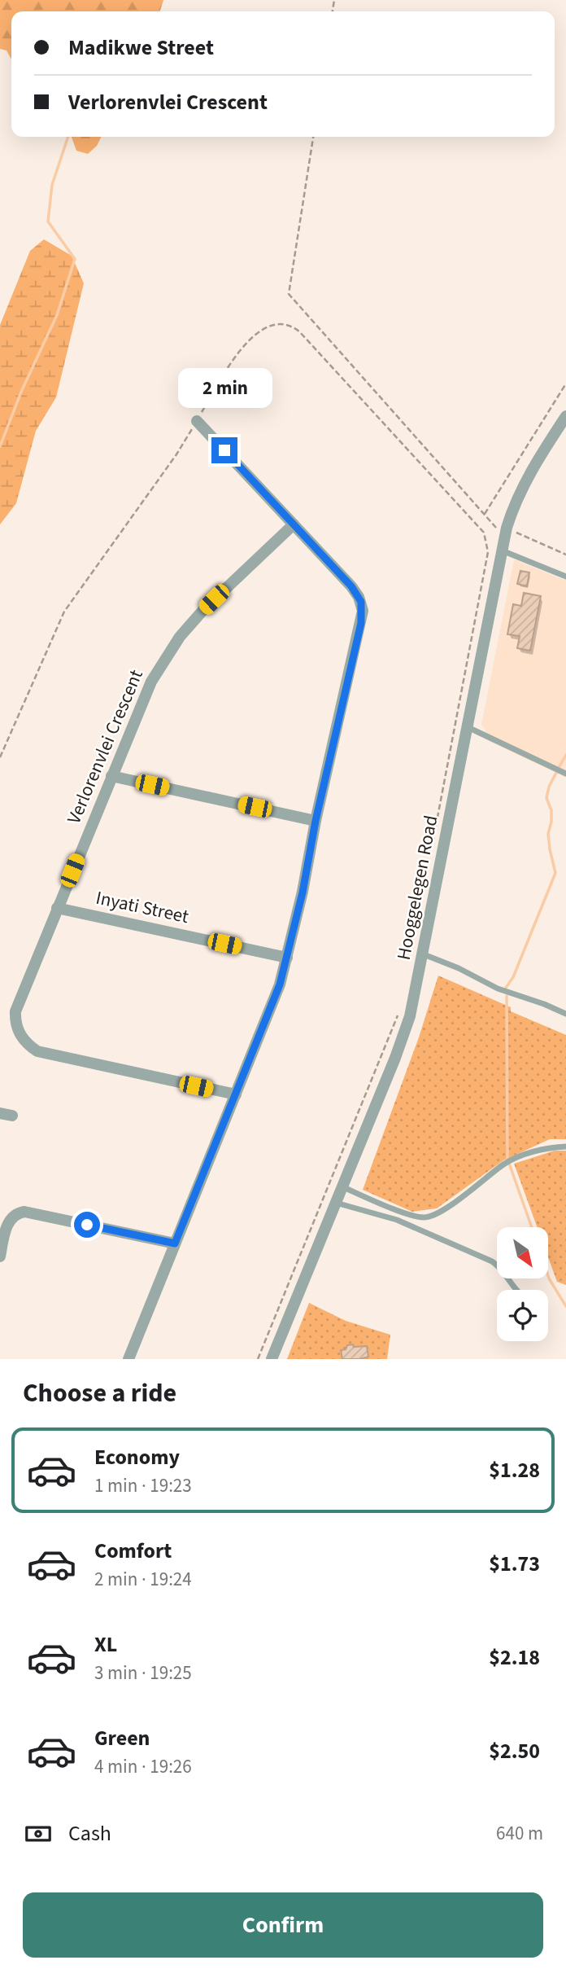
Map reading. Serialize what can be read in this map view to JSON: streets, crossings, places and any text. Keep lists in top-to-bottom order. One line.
{"streets":{"street":["Verlorenvlei Crescent","Hooggelegen Road","Inyati Street"]},"crossings":[["Verlorenvlei Crescent","Inyati Street"]],"north":"bottom right","page":{"banner":["Madikwe Street","Verlorenvlei Crescent"],"bubble":"2 min","heading":"Choose a ride","list":[{"name":"Economy","note":"1 min · 19:23","value":"$1.28"},{"name":"Comfort","note":"2 min · 19:24","value":"$1.73"},{"name":"XL","note":"3 min · 19:25","value":"$2.18"},{"name":"Green","note":"4 min · 19:26","value":"$2.50"}],"pay":["Cash","640 m"],"buttons":"Confirm"}}
